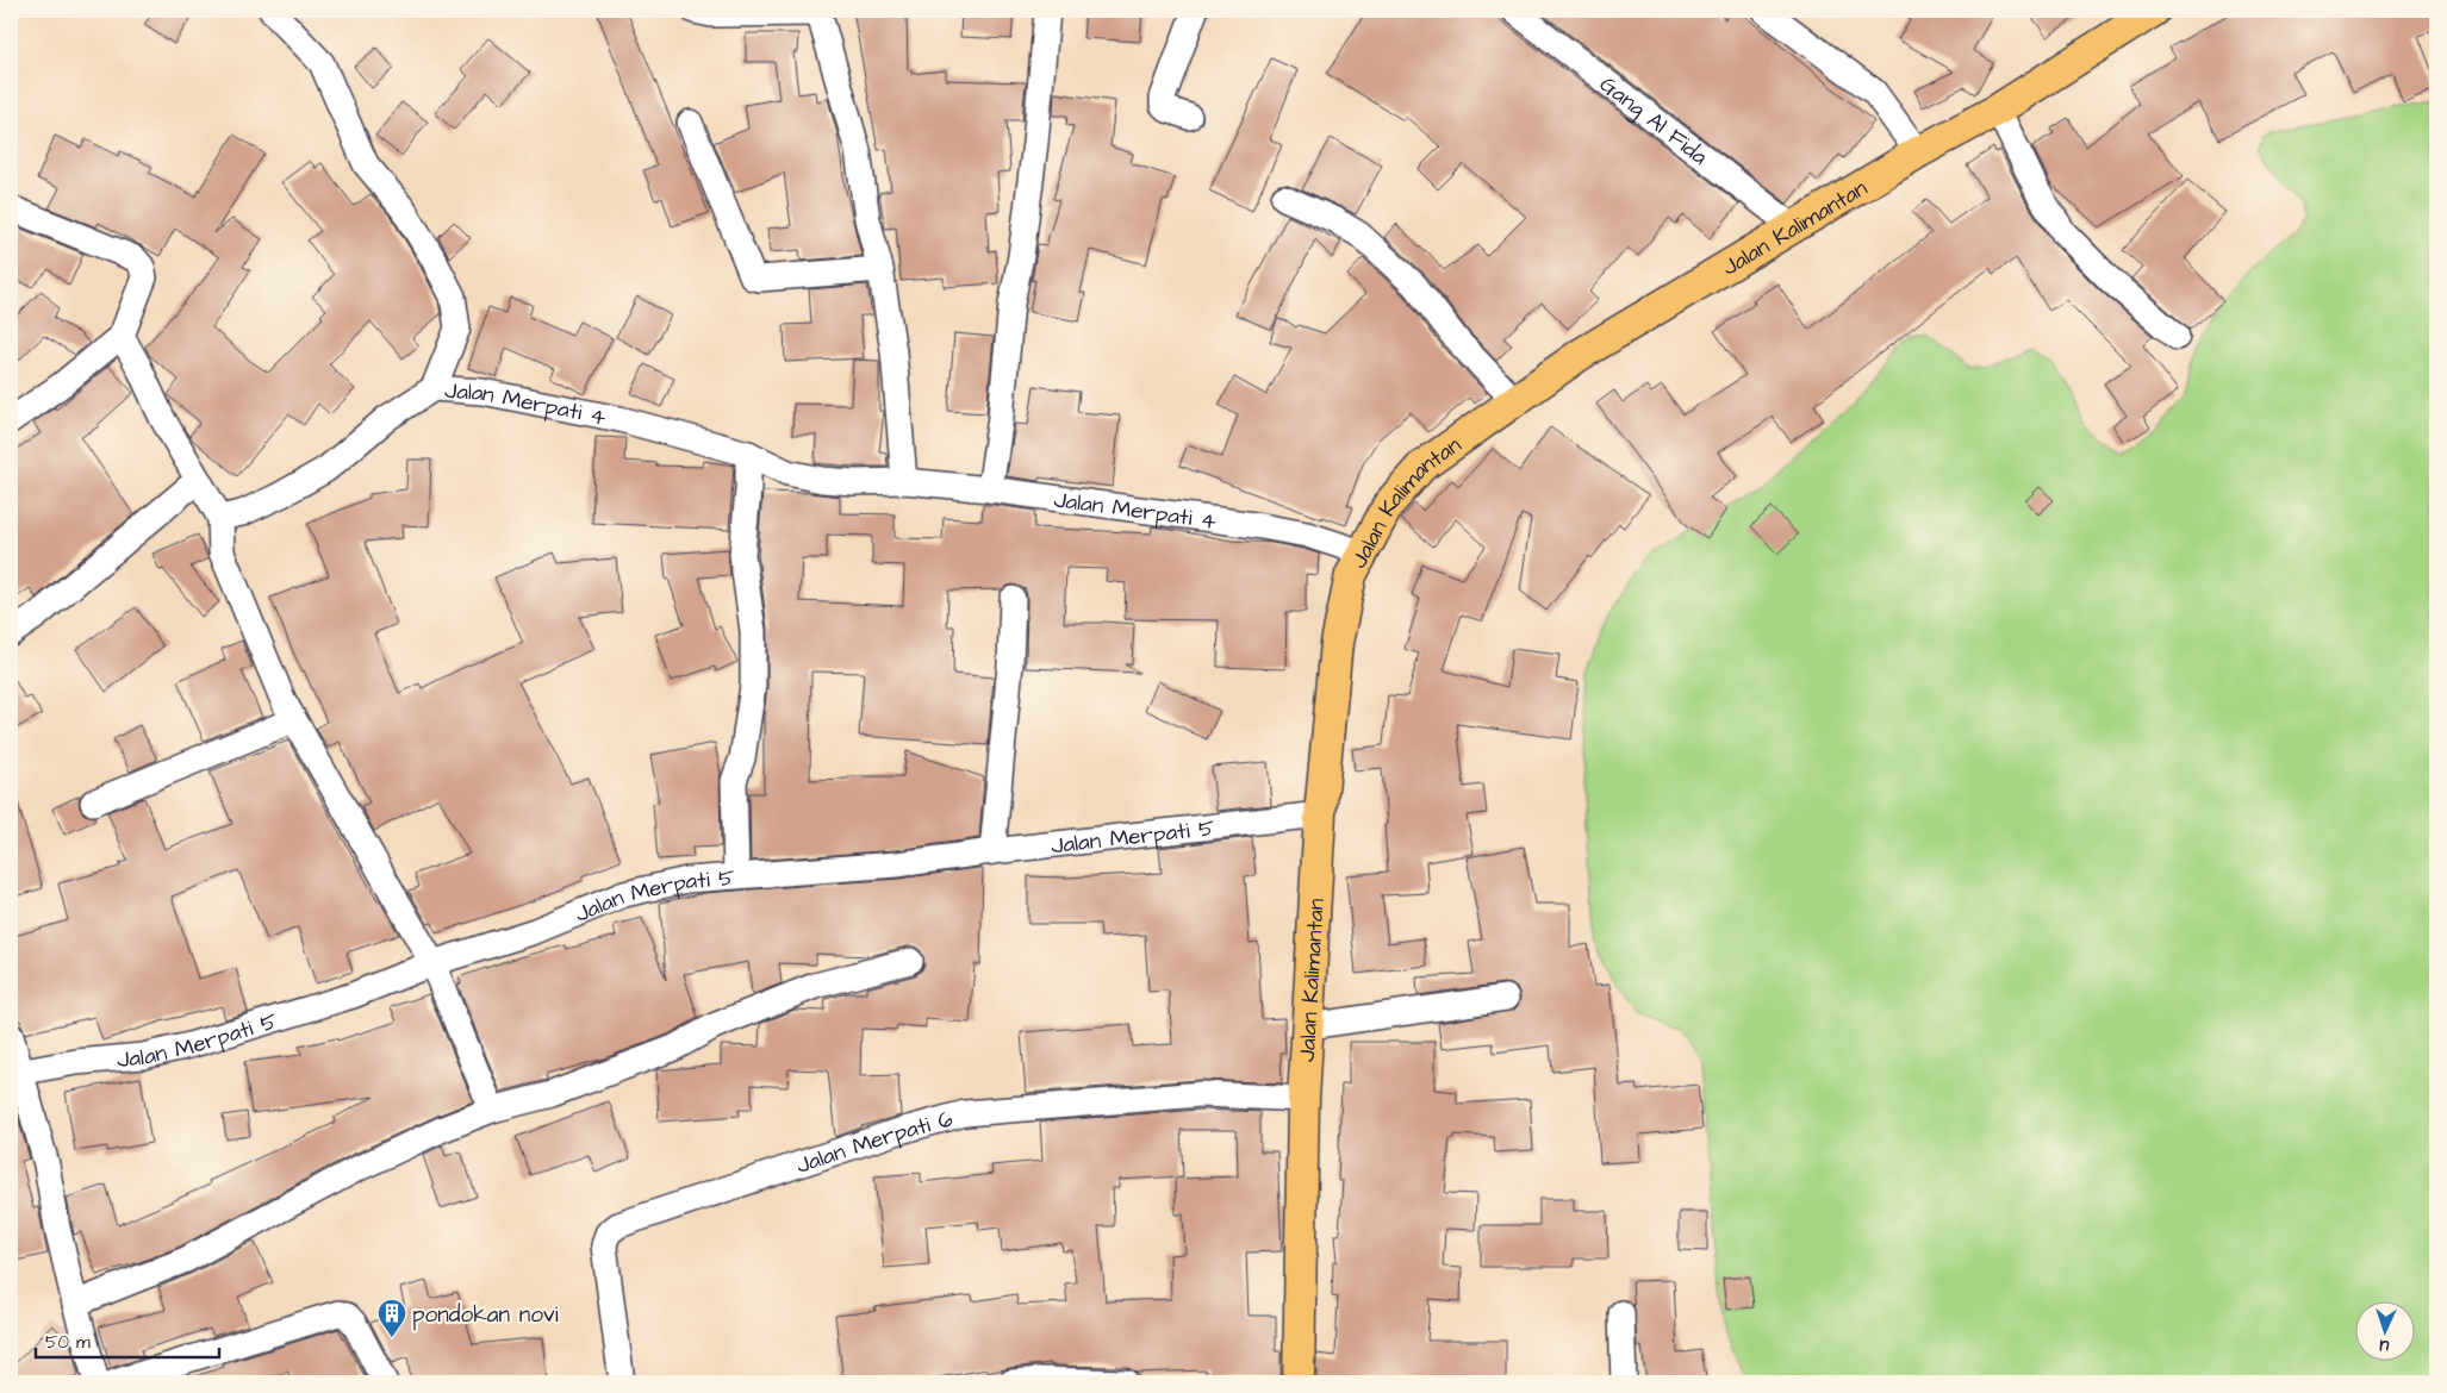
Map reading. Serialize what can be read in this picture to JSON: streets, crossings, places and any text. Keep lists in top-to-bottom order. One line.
{"streets":{"main road":["Jalan Kalimantan"],"street":["Gang Al Fida","Jalan Merpati 4","Jalan Merpati 5","Jalan Merpati 6"]},"crossings":[["Gang Al Fida","Jalan Kalimantan"],["Jalan Kalimantan","Jalan Merpati 4"],["Jalan Kalimantan","Jalan Merpati 5"],["Jalan Kalimantan","Jalan Merpati 6"]],"places":{"building":["pondokan novi"]},"scale_bar":"50 m","north":"bottom"}
